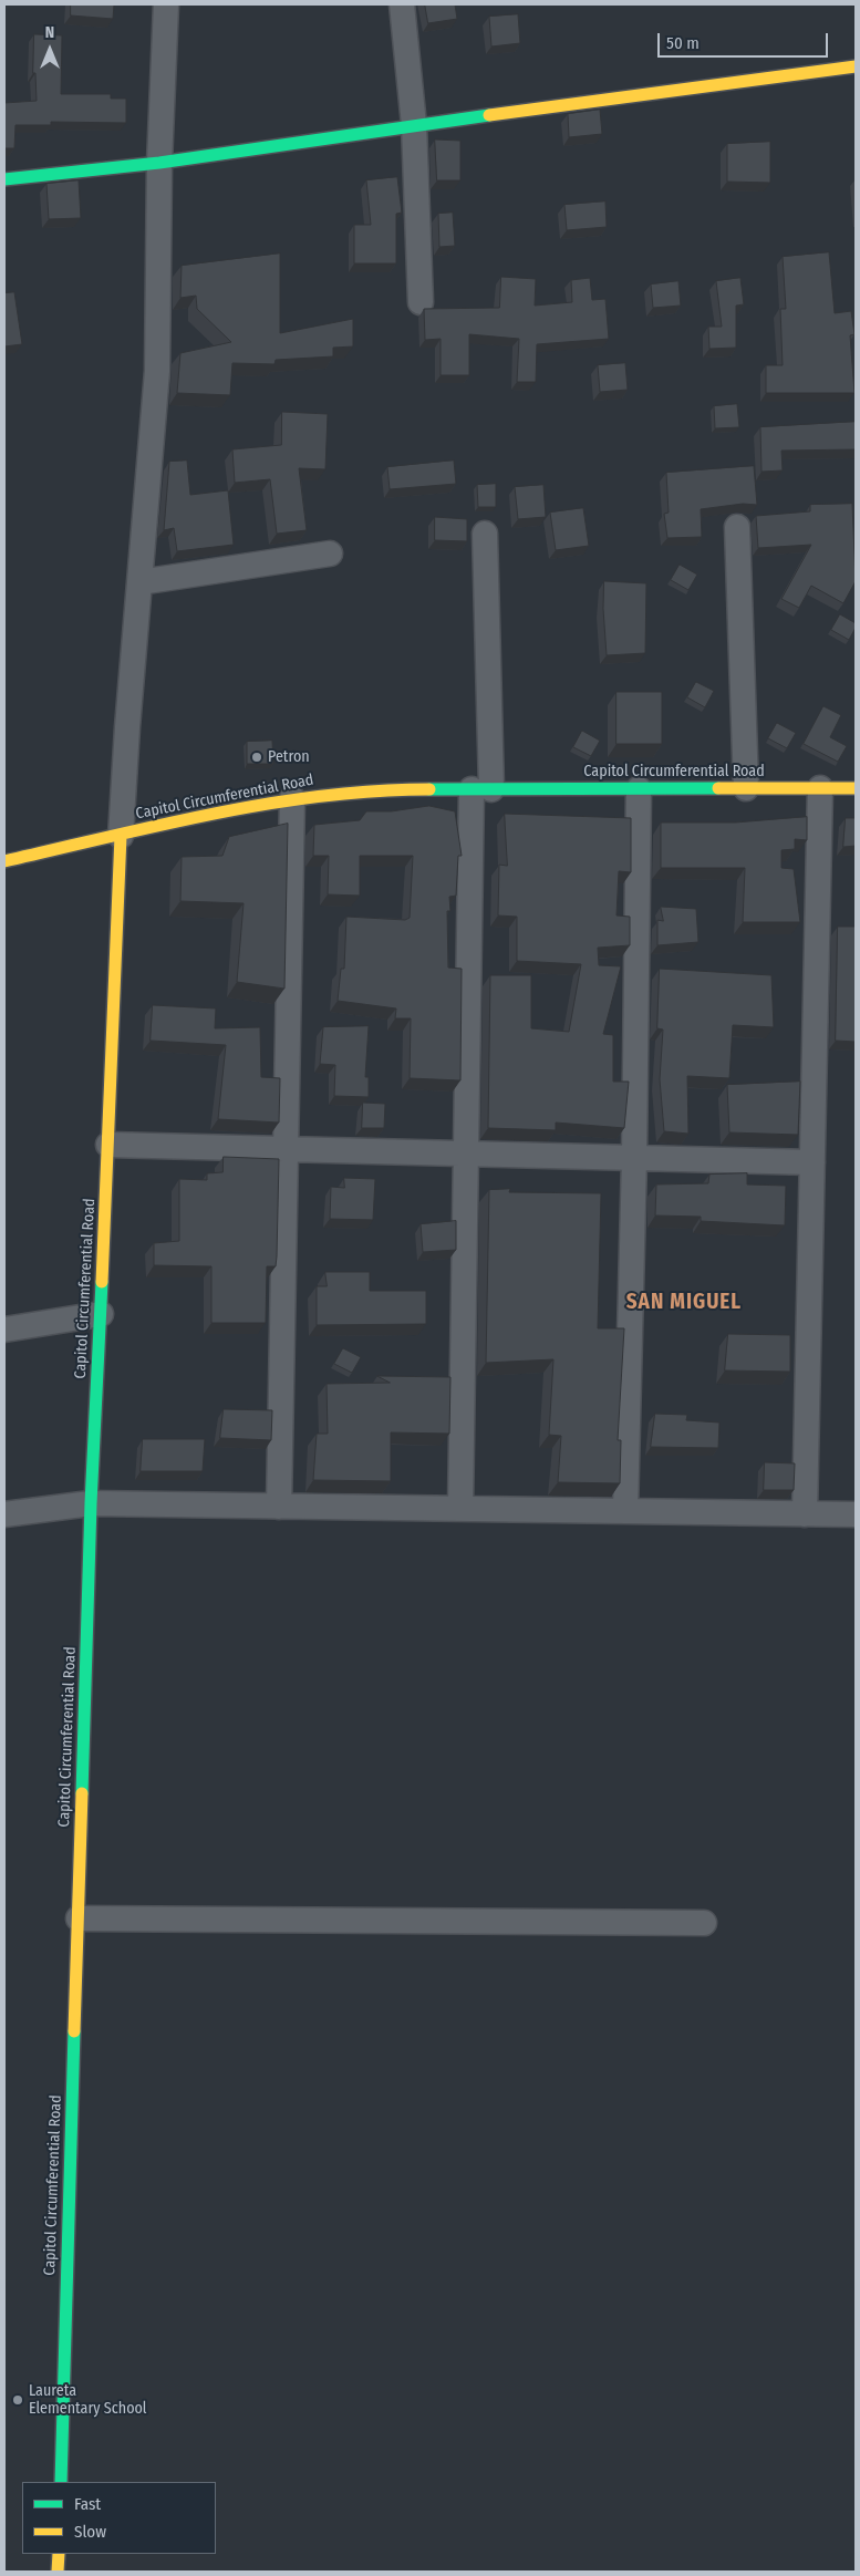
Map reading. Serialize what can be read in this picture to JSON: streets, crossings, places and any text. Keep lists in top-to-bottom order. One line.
{"streets":{"main road":["Capitol Circumferential Road"]},"districts":["SAN MIGUEL"],"places":["Petron","Laureta Elementary School"],"legend":["Fast","Slow"],"scale_bar":"50 m","north":"top"}
